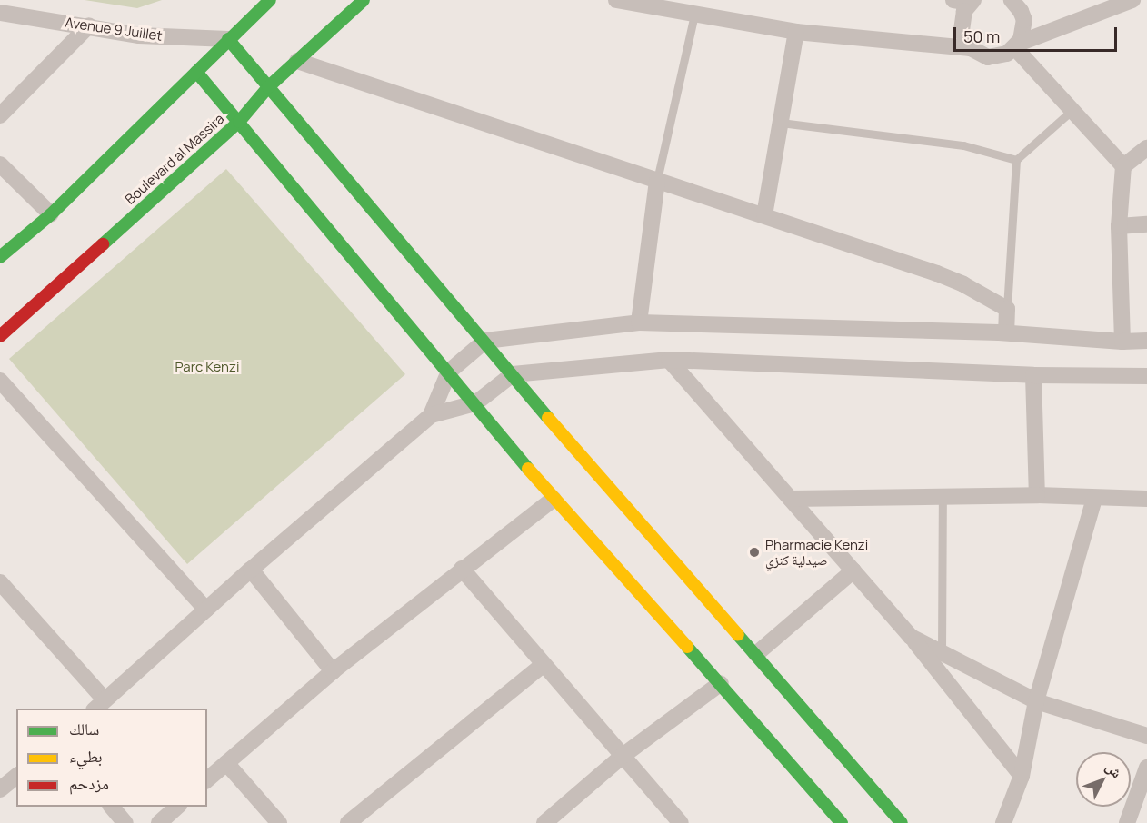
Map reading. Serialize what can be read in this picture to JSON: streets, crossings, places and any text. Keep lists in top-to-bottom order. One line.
{"streets":{"street":["Avenue 9 Juillet","Boulevard al Massira"]},"parks":["Parc Kenzi"],"places":["Pharmacie Kenzi صيدلية كنزي"],"legend":["سالك","بطيء","مزدحم"],"scale_bar":"50 m","north":"top right"}
